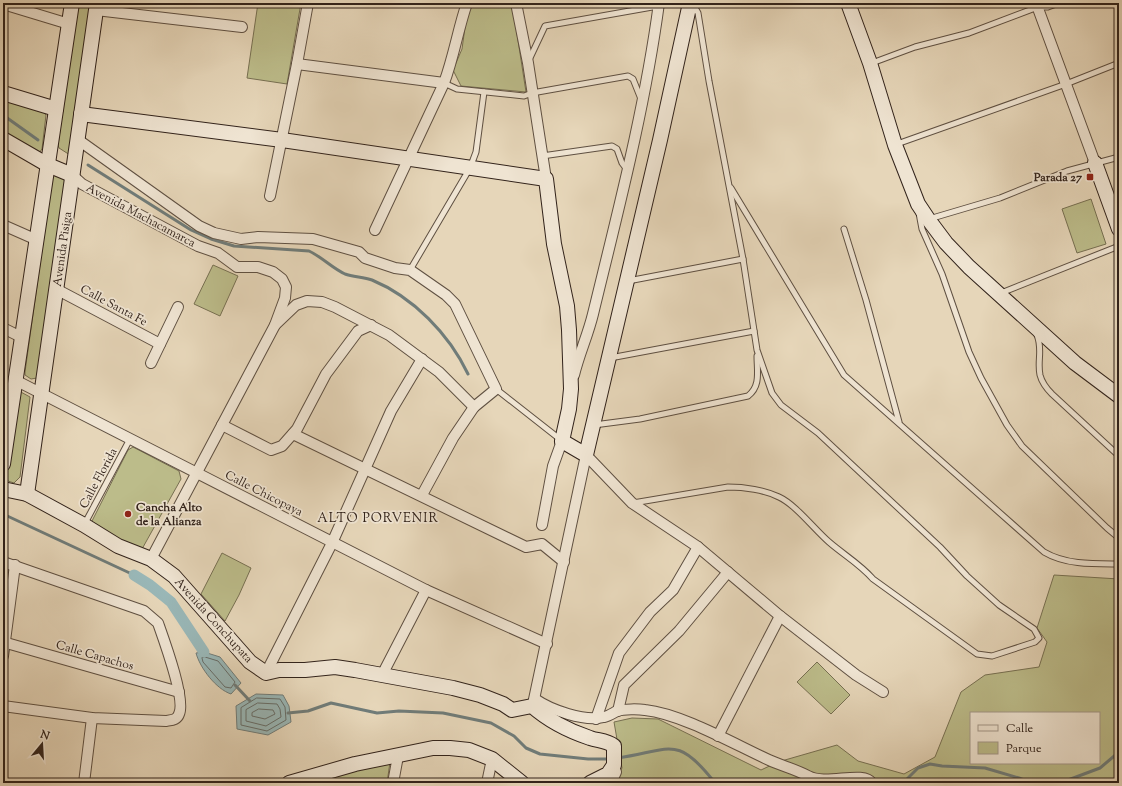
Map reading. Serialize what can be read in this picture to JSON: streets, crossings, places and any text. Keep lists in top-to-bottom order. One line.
{"streets":{"street":["Avenida Machacamarca","Avenida Pisiga","Calle Santa Fe","Calle Chicopaya","Avenida Conchupata","Calle Capachos"],"lane":["Calle Florida"]},"crossings":[["Avenida Machacamarca","Avenida Pisiga"],["Avenida Pisiga","Calle Santa Fe"],["Avenida Pisiga","Calle Chicopaya"],["Avenida Pisiga","Avenida Conchupata"],["Calle Florida","Calle Chicopaya"],["Calle Florida","Avenida Conchupata"]],"districts":["ALTO PORVENIR"],"places":{"transit":["Parada 27"],"other":["Cancha Alto de la Alianza"]},"legend":["Calle","Parque"],"north":"top"}
